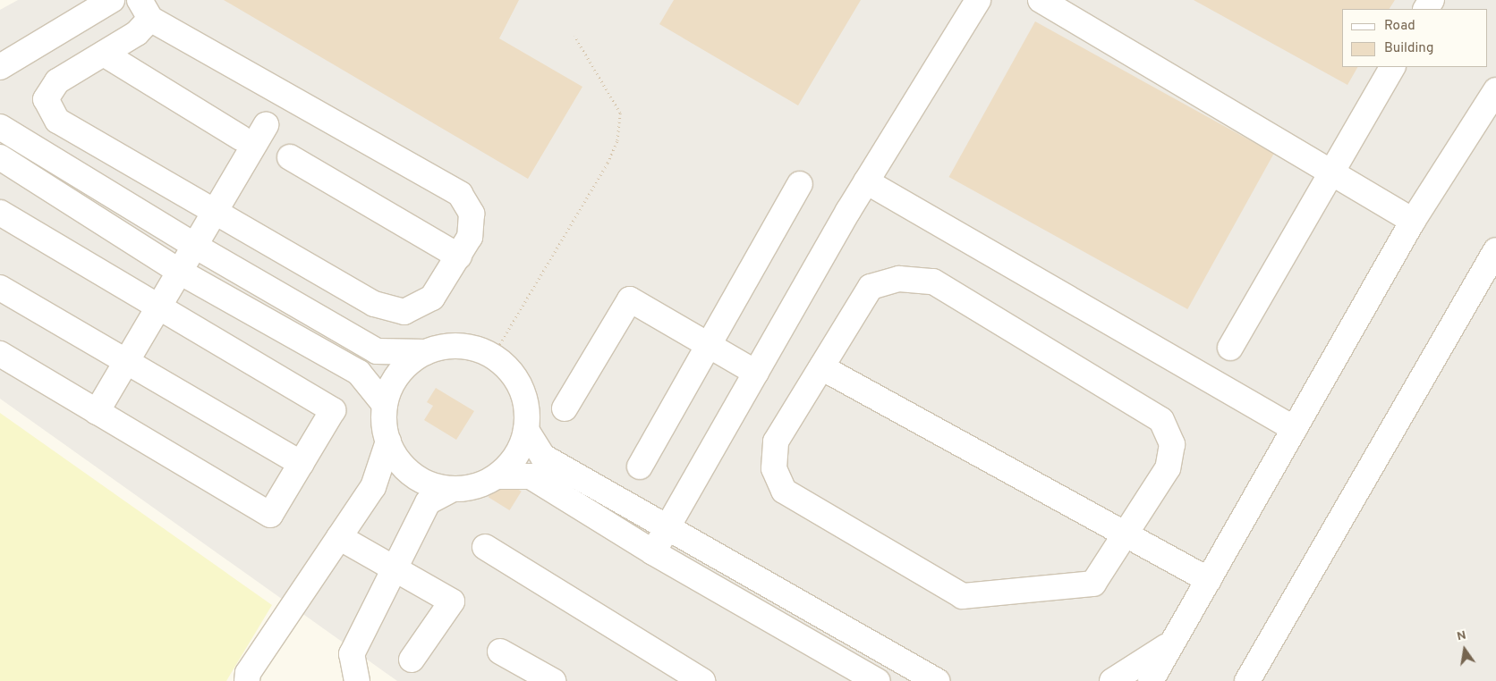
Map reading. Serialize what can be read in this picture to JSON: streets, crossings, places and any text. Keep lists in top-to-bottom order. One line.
{"legend":["Road","Building"],"north":"top"}
